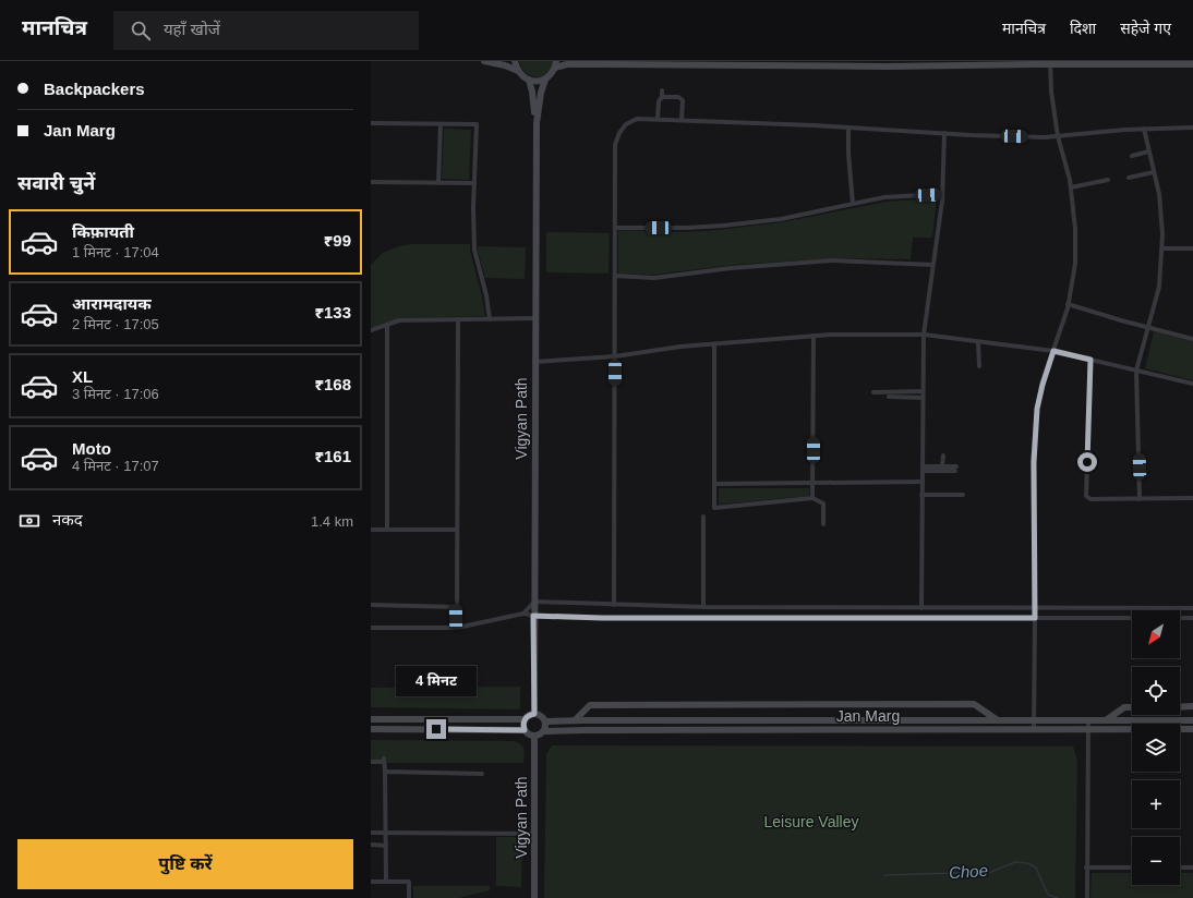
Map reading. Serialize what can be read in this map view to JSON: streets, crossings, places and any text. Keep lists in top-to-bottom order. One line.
{"streets":{"main road":["Vigyan Path","Jan Marg"]},"crossings":[["Vigyan Path","Jan Marg"]],"water":["Choe"],"parks":["Leisure Valley"],"north":"bottom left","page":{"header":"मानचित्र","search":"यहाँ खोजें","nav":["मानचित्र","दिशा","सहेजे गए"],"banner":["Backpackers","Jan Marg"],"heading":"सवारी चुनें","list":[{"name":"किफ़ायती","note":"1 मिनट · 17:04","value":"₹99"},{"name":"आरामदायक","note":"2 मिनट · 17:05","value":"₹133"},{"name":"XL","note":"3 मिनट · 17:06","value":"₹168"},{"name":"Moto","note":"4 मिनट · 17:07","value":"₹161"}],"pay":["नकद","1.4 km"],"map_buttons":["+","−"],"bubble":"4 मिनट","buttons":"पुष्टि करें"}}
